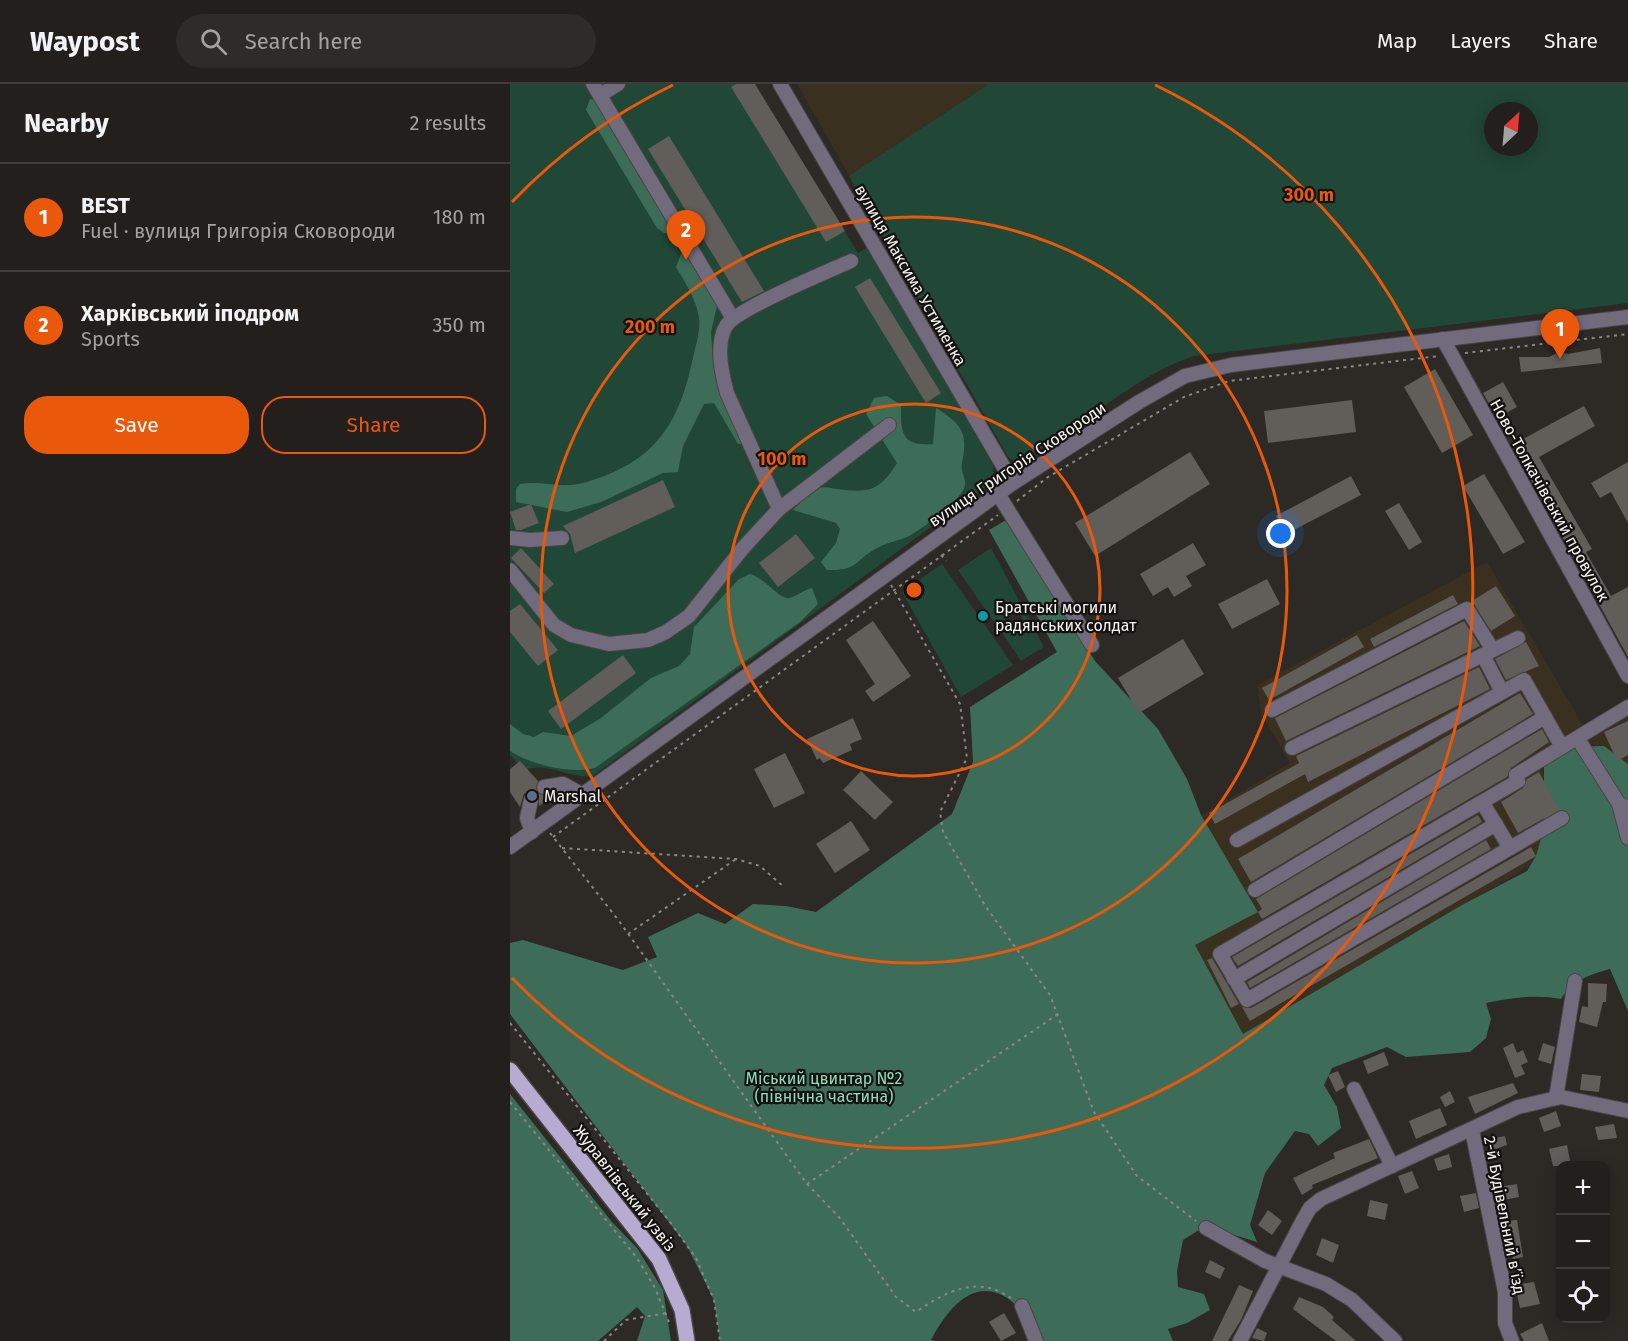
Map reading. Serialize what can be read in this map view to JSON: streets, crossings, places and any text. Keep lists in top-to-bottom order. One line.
{"streets":{"main road":["Журавлівський узвіз"],"street":["вулиця Максима Устименка","вулиця Григорія Сковороди","Ново-Толкачівський провулок","2-й Будівельний в’їзд"]},"crossings":[["вулиця Максима Устименка","вулиця Григорія Сковороди"],["вулиця Григорія Сковороди","Ново-Толкачівський провулок"]],"parks":["Міський цвинтар №2 (північна частина)"],"places":["Братські могили радянських солдат","Marshal"],"north":"top right","page":{"header":"Waypost","search":"Search here","nav":["Map","Layers","Share"],"heading":["Nearby","2 results"],"list":[{"mark":"1","name":"BEST","note":"Fuel · вулиця Григорія Сковороди","value":"180 m"},{"mark":"2","name":"Харківський іподром","note":"Sports","value":"350 m"}],"pins":["2","1"],"buttons":["Save","Share"],"map_buttons":["+","−"]},"rings":["300 m","200 m","100 m"]}
